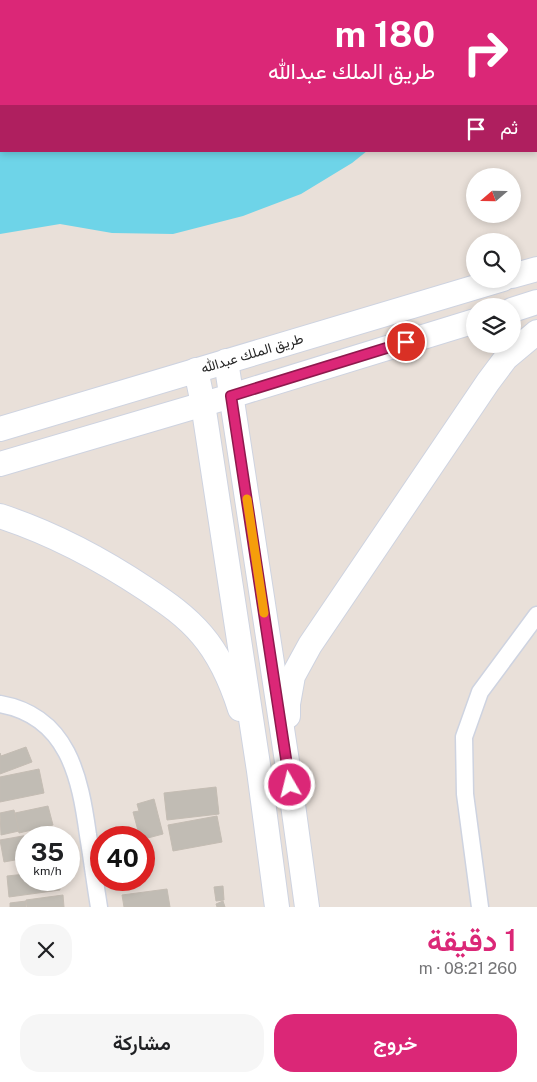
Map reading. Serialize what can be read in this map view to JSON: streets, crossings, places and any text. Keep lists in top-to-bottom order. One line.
{"streets":{"street":["طريق الملك عبدالله"]},"north":"left","page":{"turn":["180 m","طريق الملك عبدالله"],"then":"ثم","speed":"35 km/h","limit":"40","heading":["1 دقيقة","260 m · 08:21"],"buttons":["خروج","مشاركة"]}}
